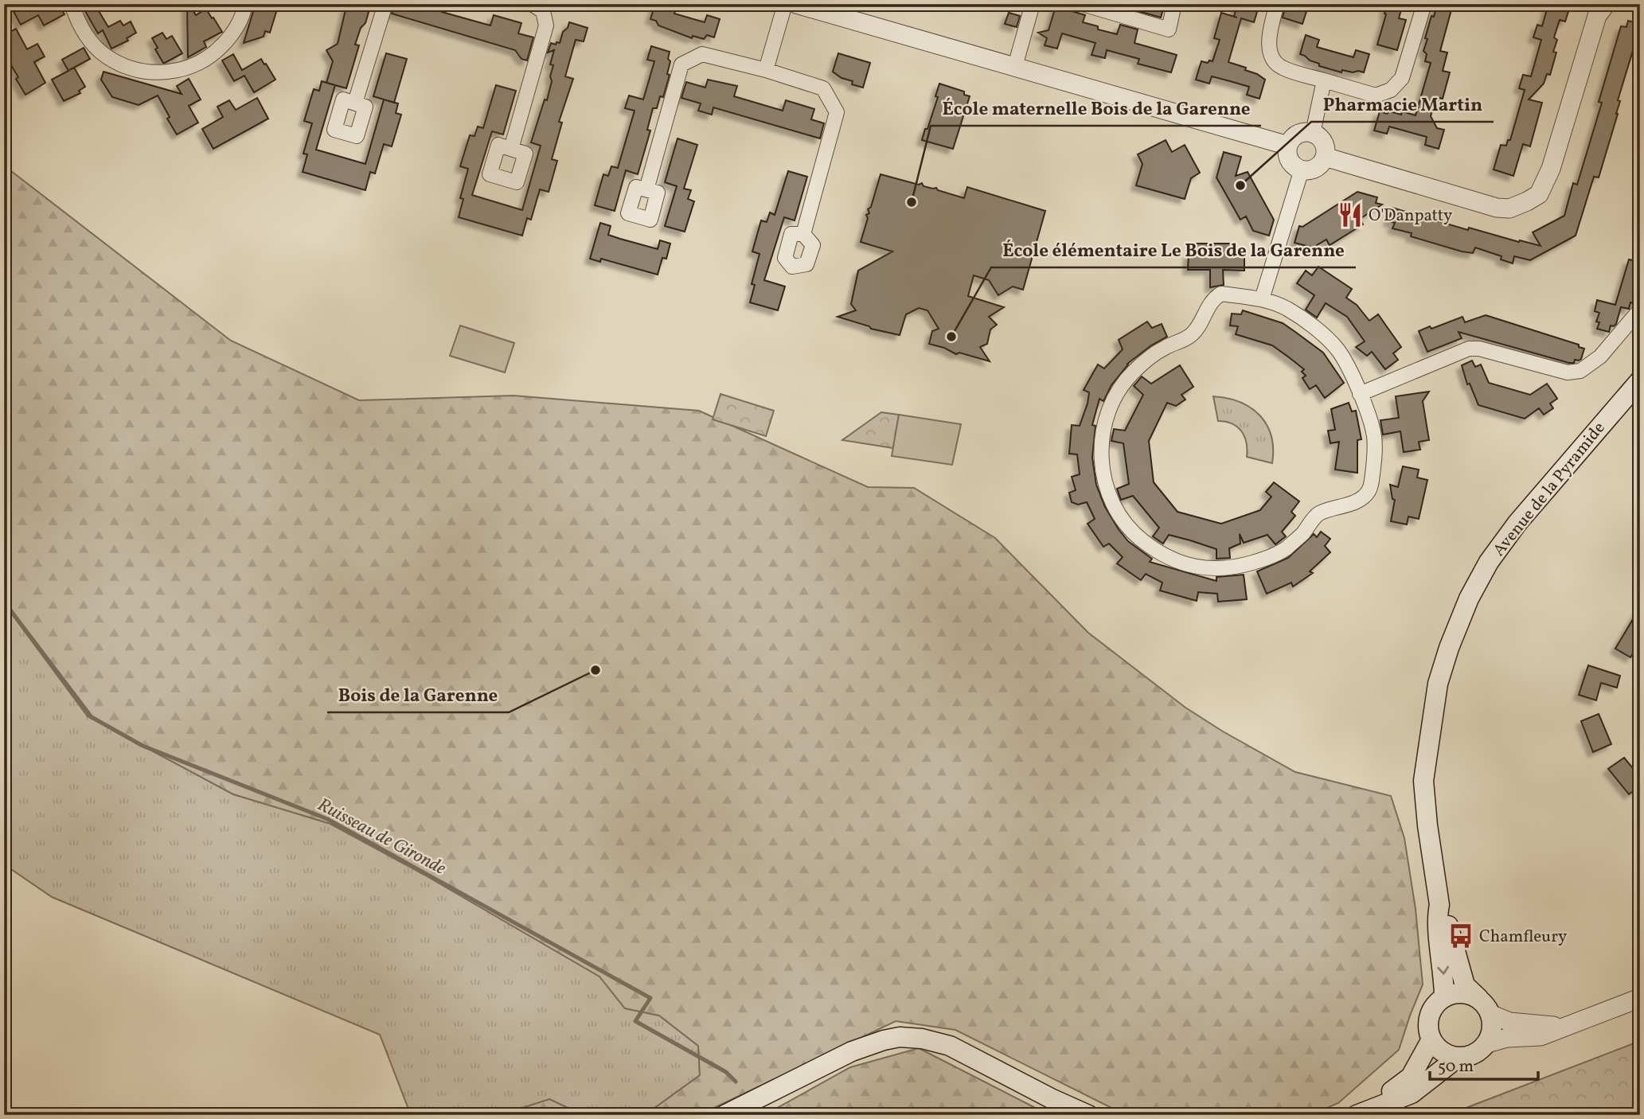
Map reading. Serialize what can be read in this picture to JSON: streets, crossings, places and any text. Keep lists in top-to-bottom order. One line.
{"streets":{"main road":["Avenue de la Pyramide"]},"water":["Ruisseau de Gironde"],"places":{"other":["Pharmacie Martin","École maternelle Bois de la Garenne","École élémentaire Le Bois de la Garenne","Bois de la Garenne"],"restaurant":["O'Danpatty"],"bus stop":["Chamfleury"]},"scale_bar":"50 m"}
